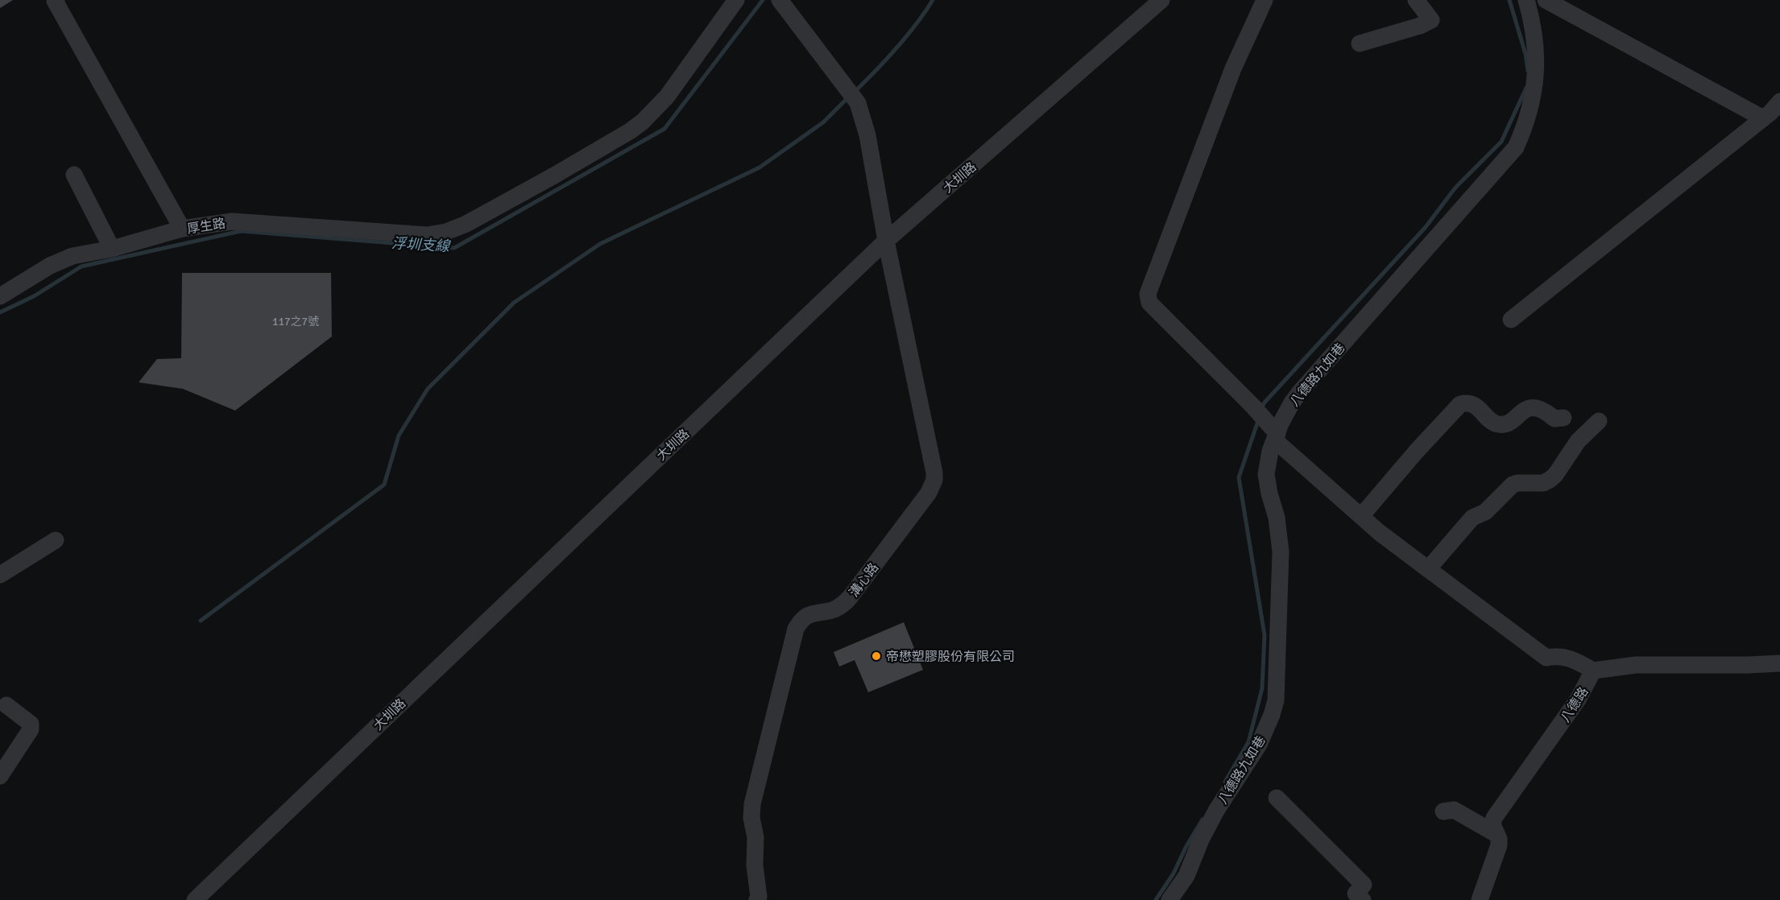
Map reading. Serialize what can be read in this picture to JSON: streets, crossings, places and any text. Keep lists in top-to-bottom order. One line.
{"streets":{"street":["大圳路","厚生路","八德路九如巷","溝心路","八德路"]},"crossings":[["大圳路","溝心路"]],"water":["浮圳支線"],"places":["帝懋塑膠股份有限公司"],"house_numbers":["117之7號"]}
